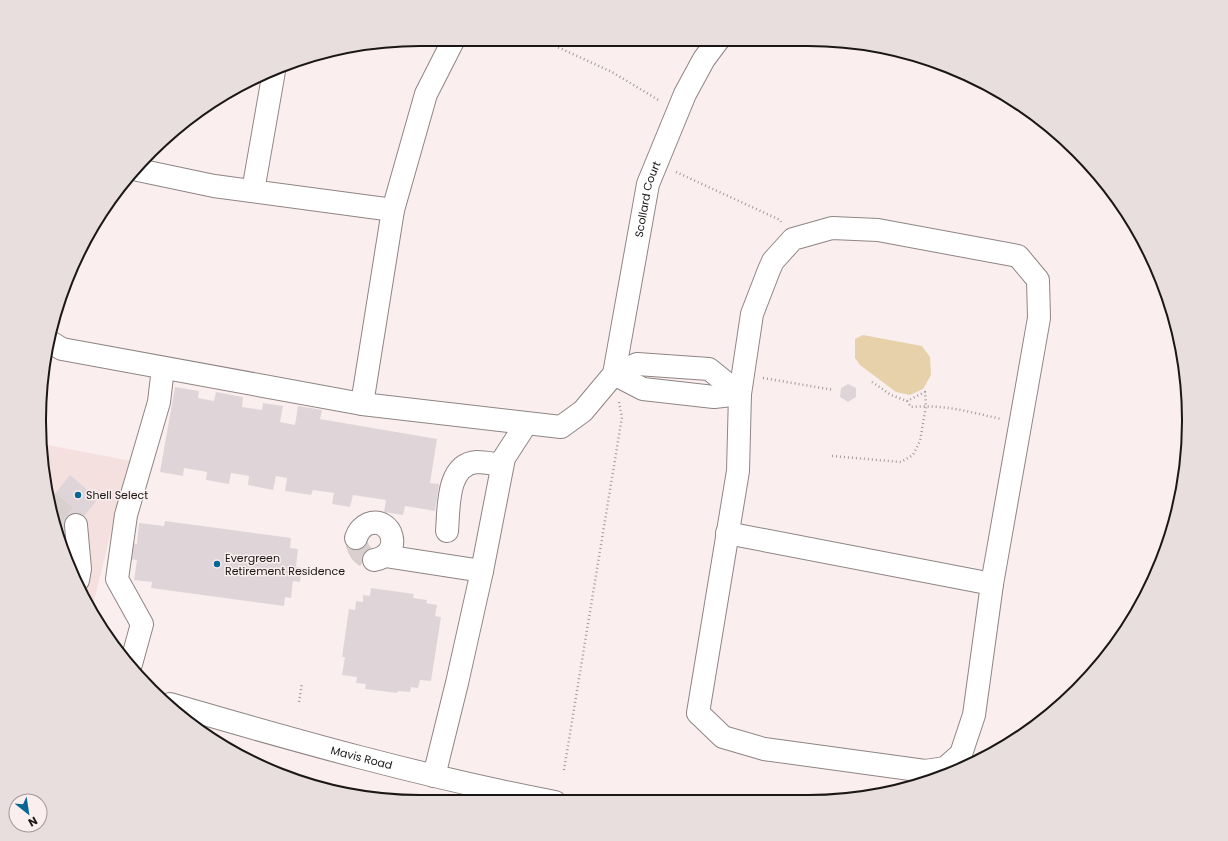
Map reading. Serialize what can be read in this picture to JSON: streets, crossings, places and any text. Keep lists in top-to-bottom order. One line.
{"streets":{"main road":["Scollard Court","Mavis Road"]},"places":["Shell Select","Evergreen Retirement Residence"],"north":"bottom right"}
